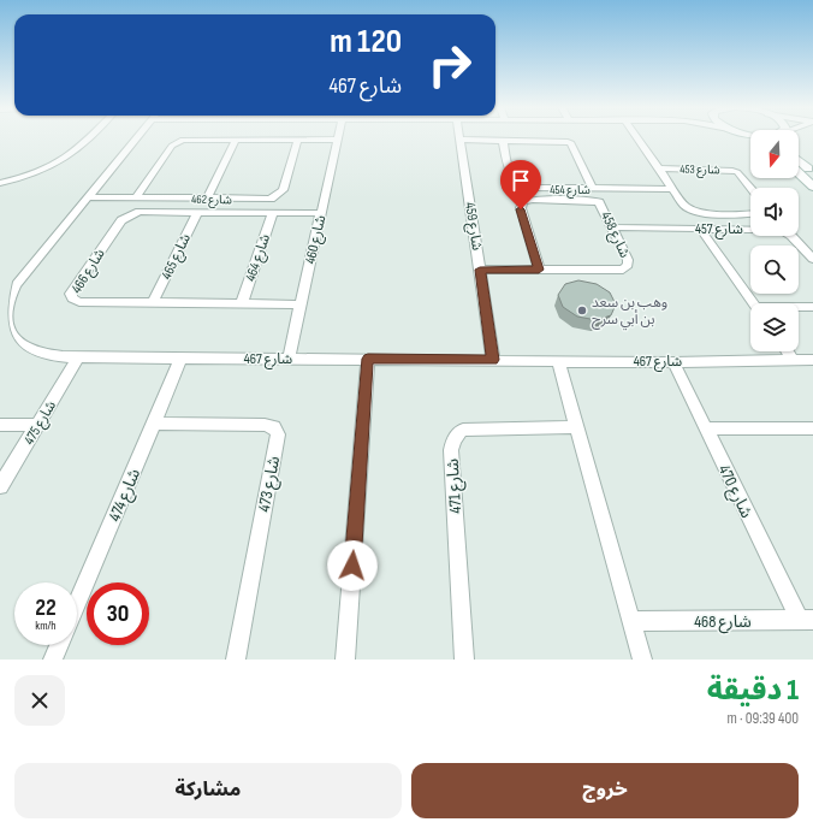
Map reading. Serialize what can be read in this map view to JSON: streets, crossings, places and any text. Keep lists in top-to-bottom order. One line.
{"streets":{"street":["شارع 453","شارع 454","شارع 462","شارع 459","شارع 457","شارع 458","شارع 460","شارع 465","شارع 464","شارع 466","شارع 467","شارع 475","شارع 473","شارع 471","شارع 470","شارع 474","شارع 468"]},"crossings":[["شارع 453","شارع 454"],["شارع 462","شارع 467"],["شارع 459","شارع 458"],["شارع 459","شارع 467"],["شارع 457","شارع 458"],["شارع 460","شارع 466"],["شارع 460","شارع 467"],["شارع 465","شارع 466"],["شارع 464","شارع 466"],["شارع 467","شارع 475"],["شارع 467","شارع 470"],["شارع 467","شارع 474"],["شارع 473","شارع 474"],["شارع 470","شارع 468"]],"places":["وهب بن سعد بن أبي سرح"],"north":"bottom","page":{"turn":["120 m","شارع 467"],"speed":"22 km/h","limit":"30","heading":["1 دقيقة","400 m · 09:39"],"buttons":["خروج","مشاركة"]}}
